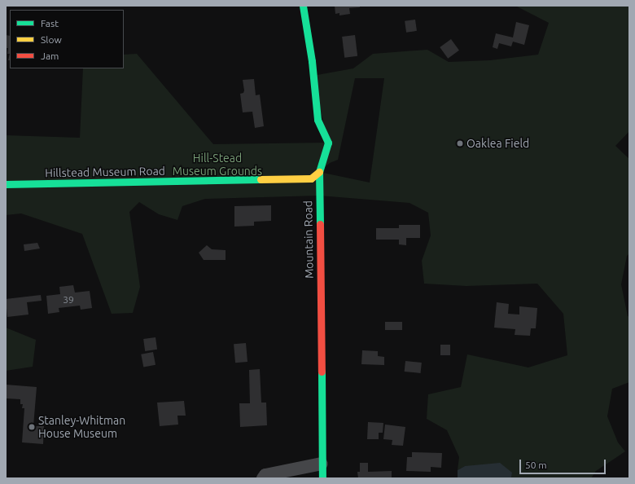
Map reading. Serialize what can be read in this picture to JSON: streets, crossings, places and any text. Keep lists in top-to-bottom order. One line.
{"streets":{"street":["Hillstead Museum Road","Mountain Road"]},"crossings":[["Hillstead Museum Road","Mountain Road"]],"parks":["Hill-Stead Museum Grounds"],"places":["Oaklea Field","Stanley-Whitman House Museum"],"house_numbers":["39"],"legend":["Fast","Slow","Jam"],"scale_bar":"50 m"}
